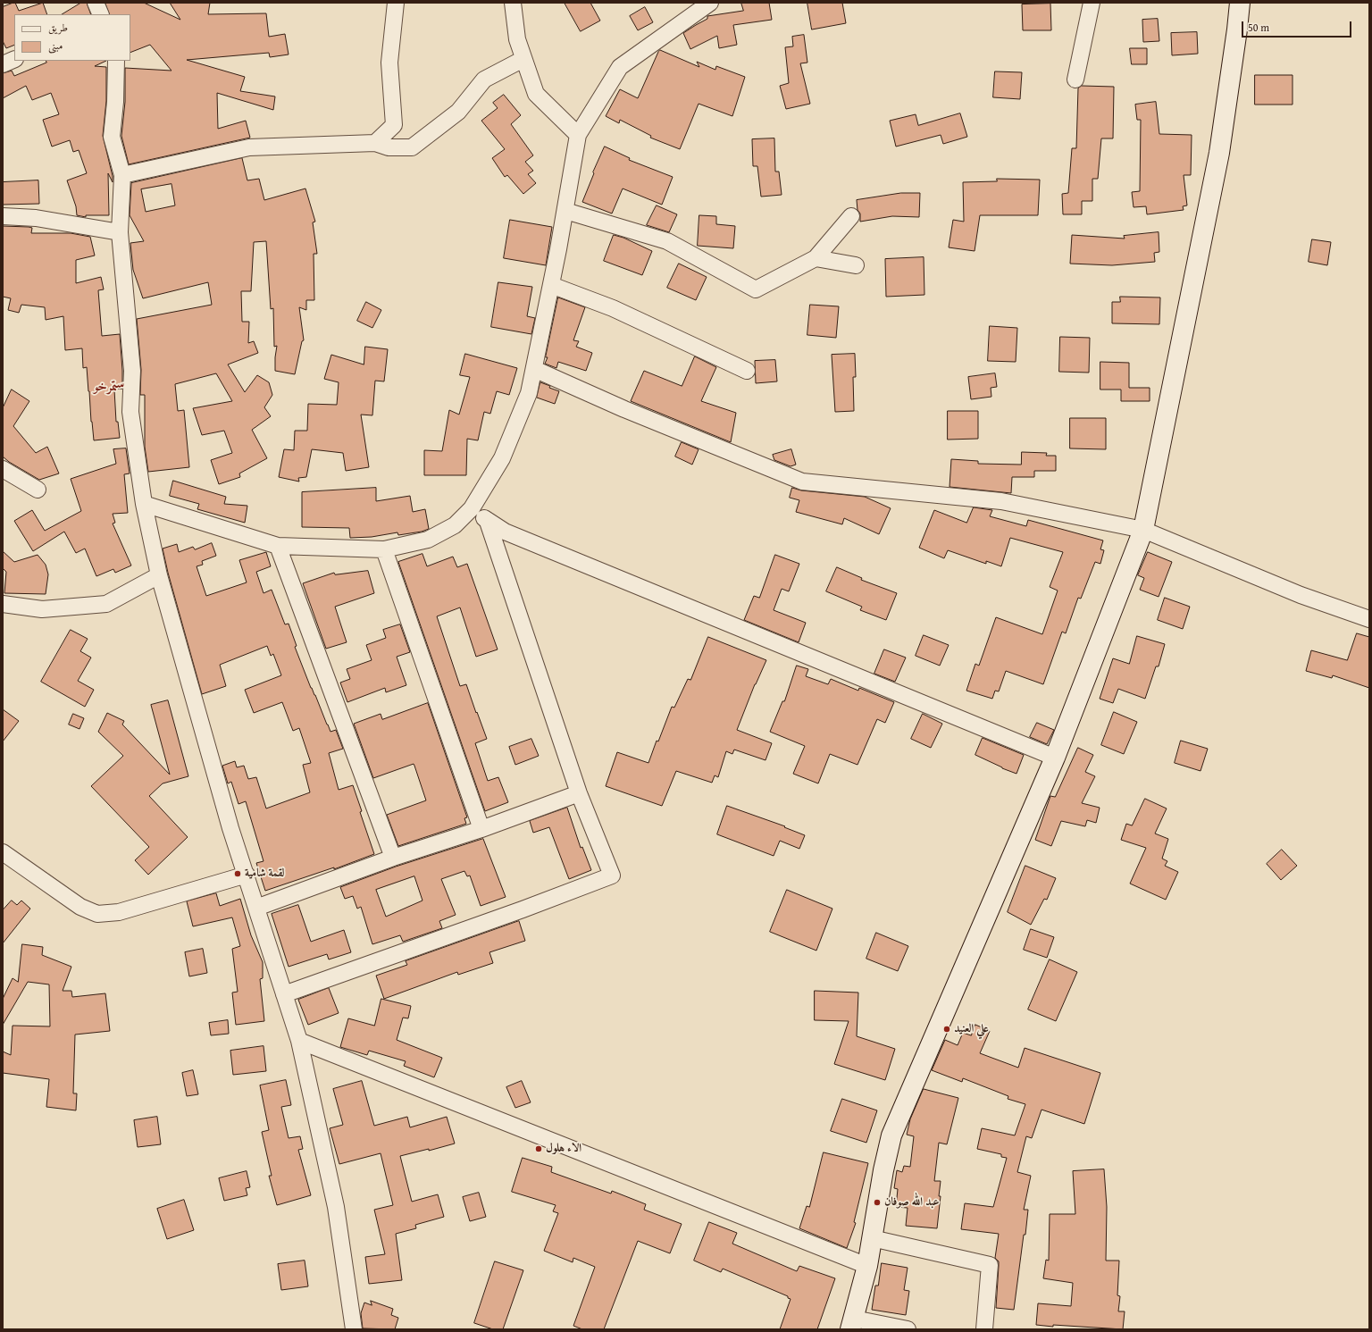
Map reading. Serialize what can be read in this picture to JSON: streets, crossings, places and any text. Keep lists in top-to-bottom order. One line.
{"districts":["ستمرخو"],"places":["لقمة شامية","علي العنيد","الاء هلول","عبد الله صوفان"],"legend":["طريق","مبنى"],"scale_bar":"50 m"}
